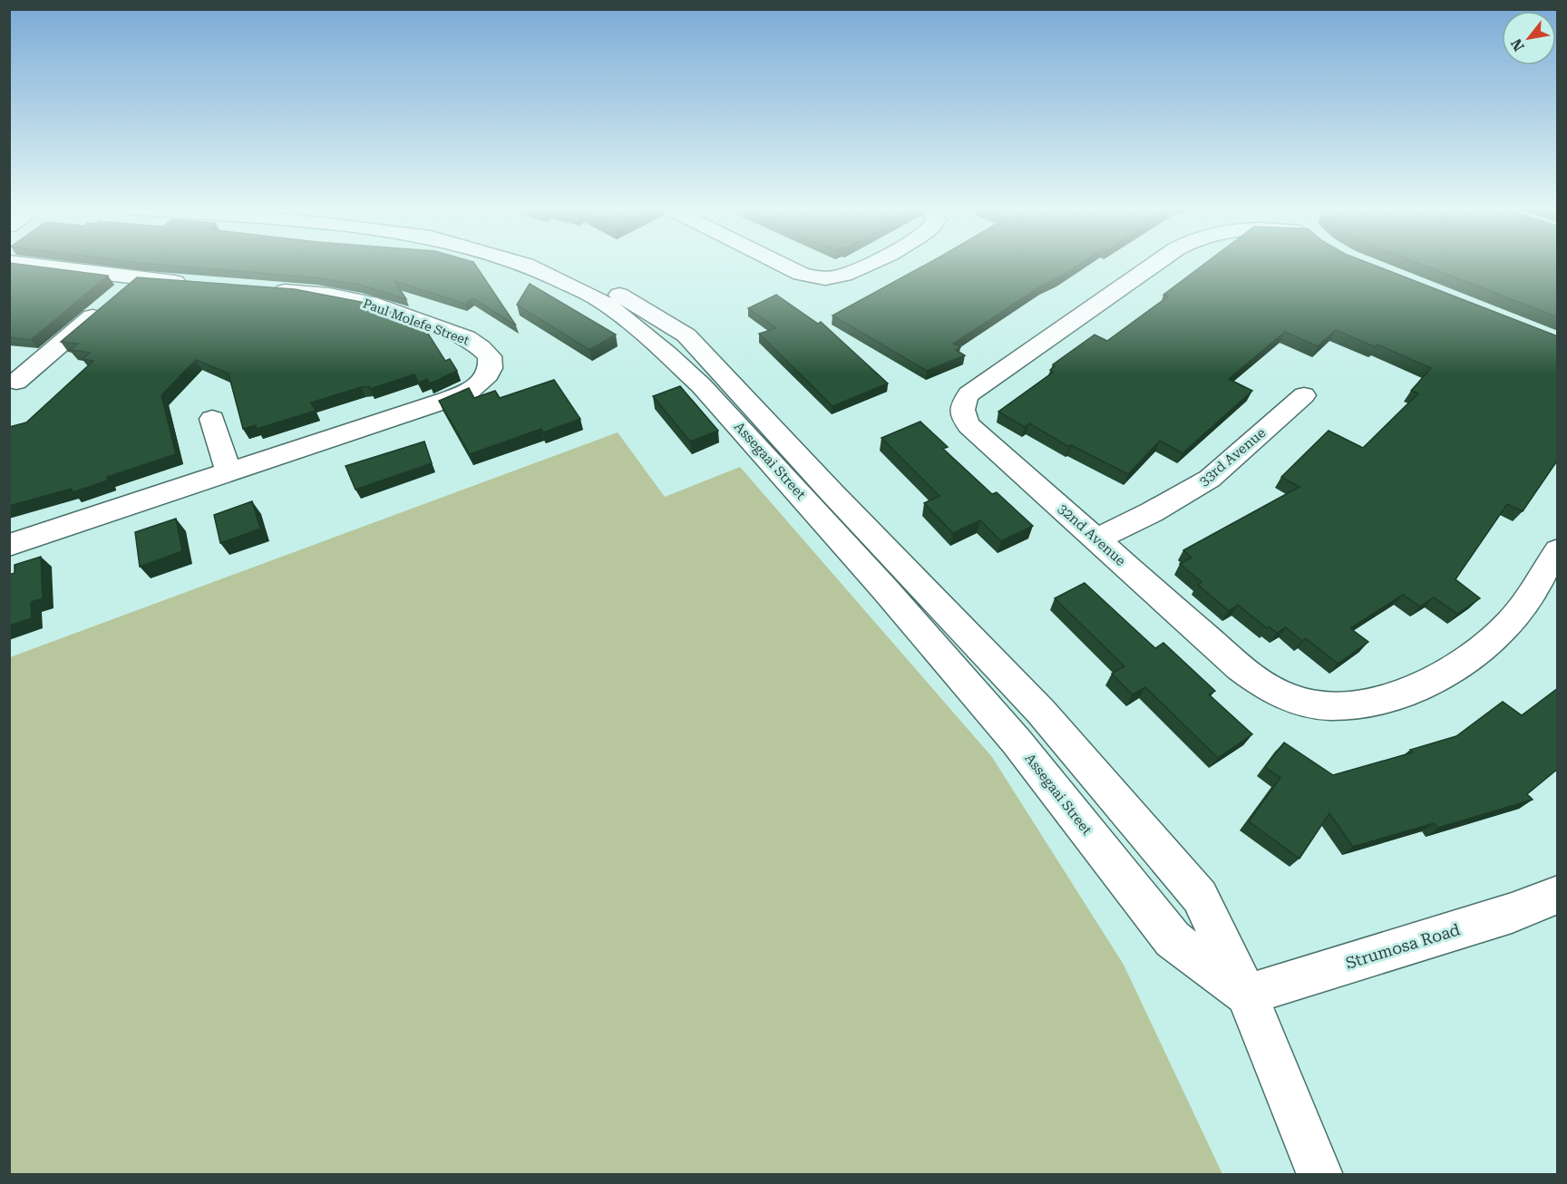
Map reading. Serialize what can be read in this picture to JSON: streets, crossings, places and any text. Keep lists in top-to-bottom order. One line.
{"streets":{"street":["Paul Molefe Street","33rd Avenue","Assegaai Street","32nd Avenue","Strumosa Road"]},"crossings":[["33rd Avenue","32nd Avenue"],["Assegaai Street","Strumosa Road"]],"north":"bottom left"}
